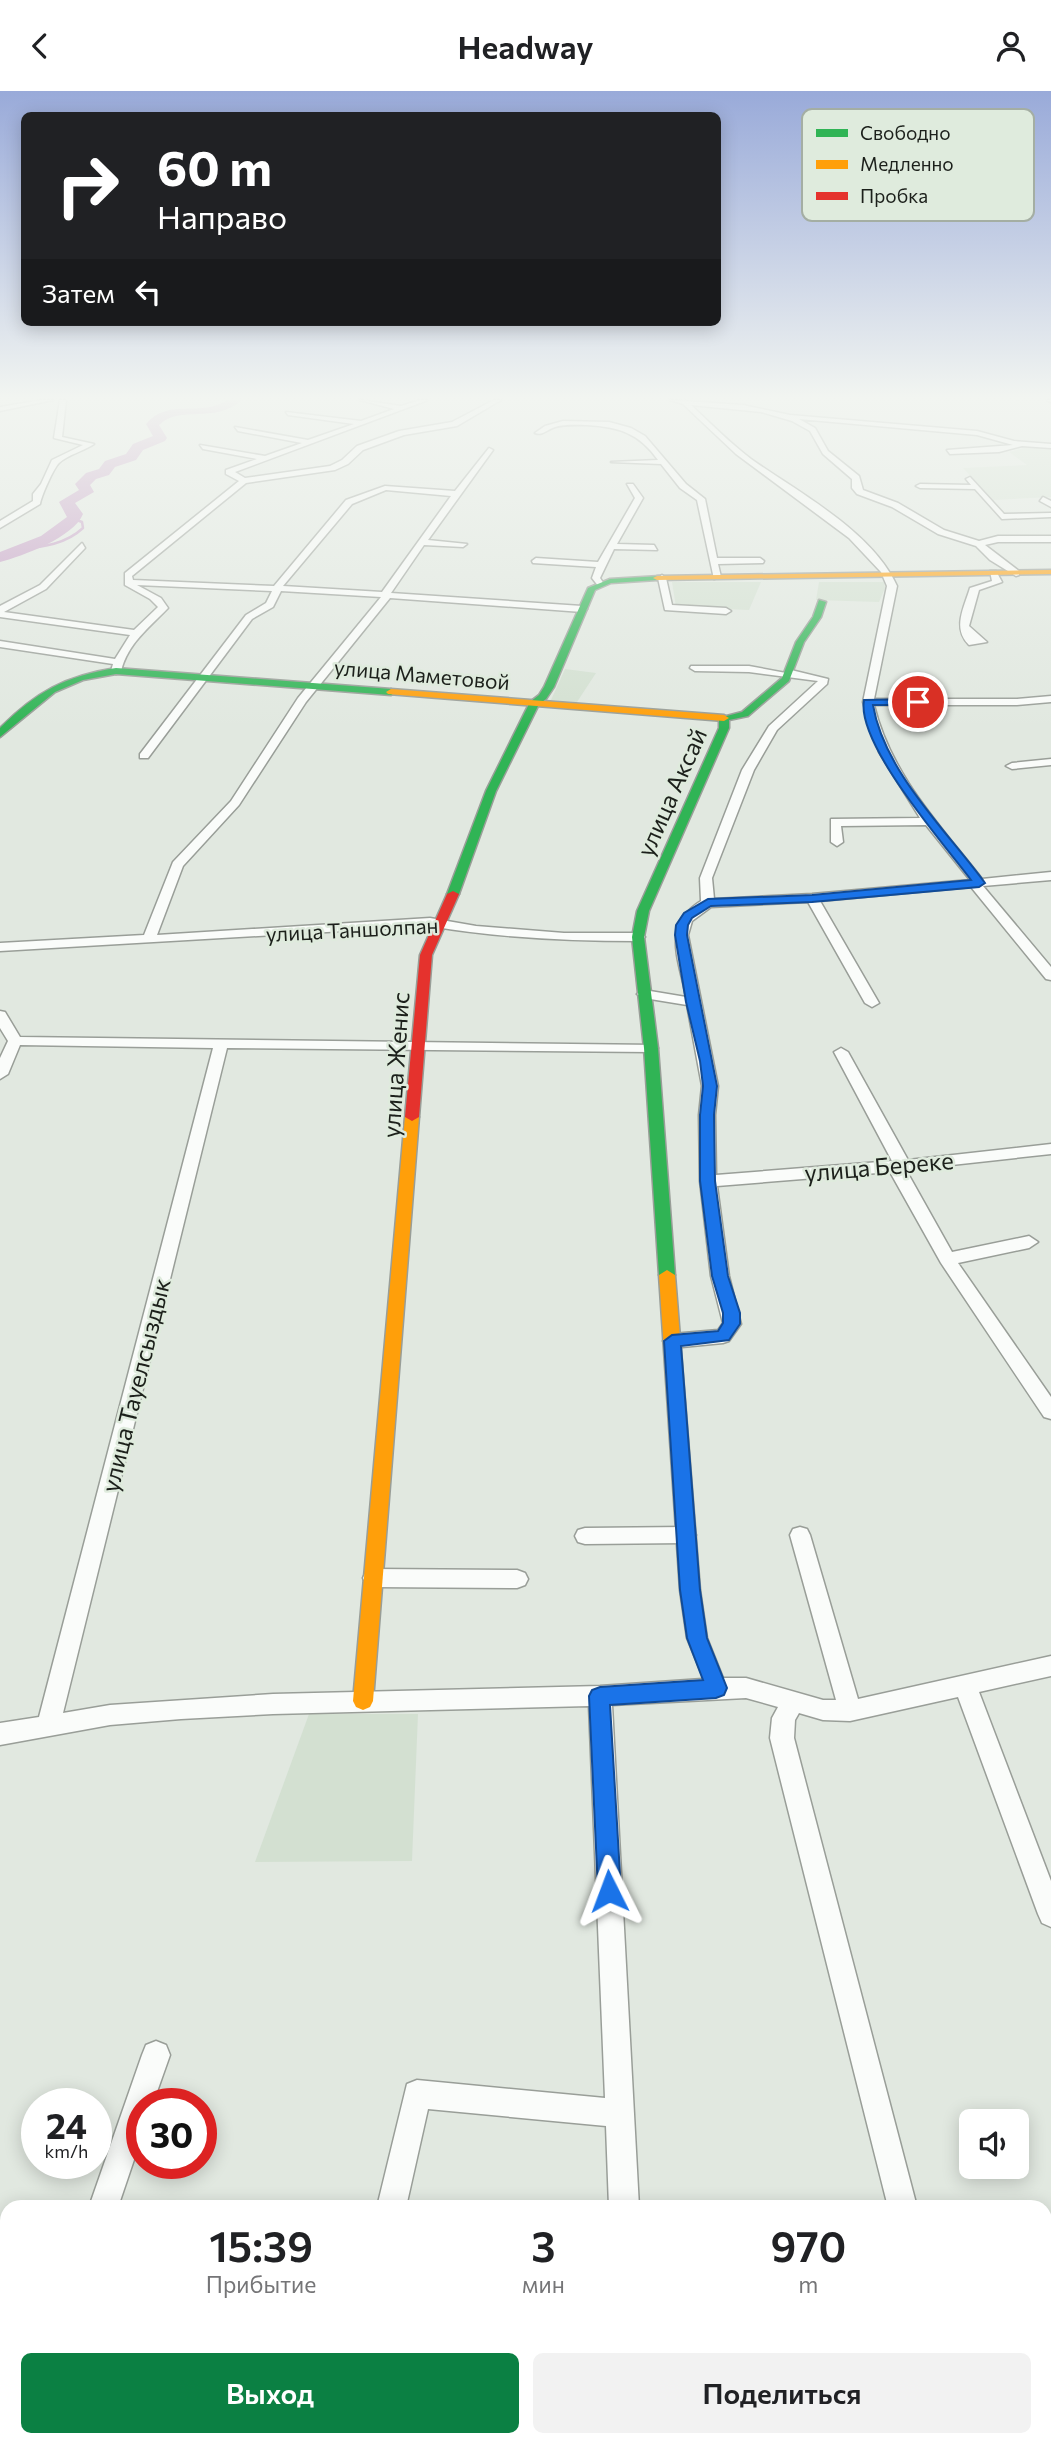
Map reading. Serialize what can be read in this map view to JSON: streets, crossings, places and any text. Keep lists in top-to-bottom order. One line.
{"streets":{"street":["улица Маметовой","улица Аксай","улица Таншолпан","улица Женис","улица Береке","улица Тауелсыздык"]},"crossings":[["улица Маметовой","улица Аксай"],["улица Маметовой","улица Женис"],["улица Аксай","улица Таншолпан"],["улица Таншолпан","улица Женис"]],"legend":["Свободно","Медленно","Пробка"],"page":{"header":"Headway","turn":["60 m","Направо"],"then":"Затем","speed":"24 km/h","limit":"30","eta":["15:39","Прибытие","3","мин","970","m"],"buttons":["Выход","Поделиться"]}}
